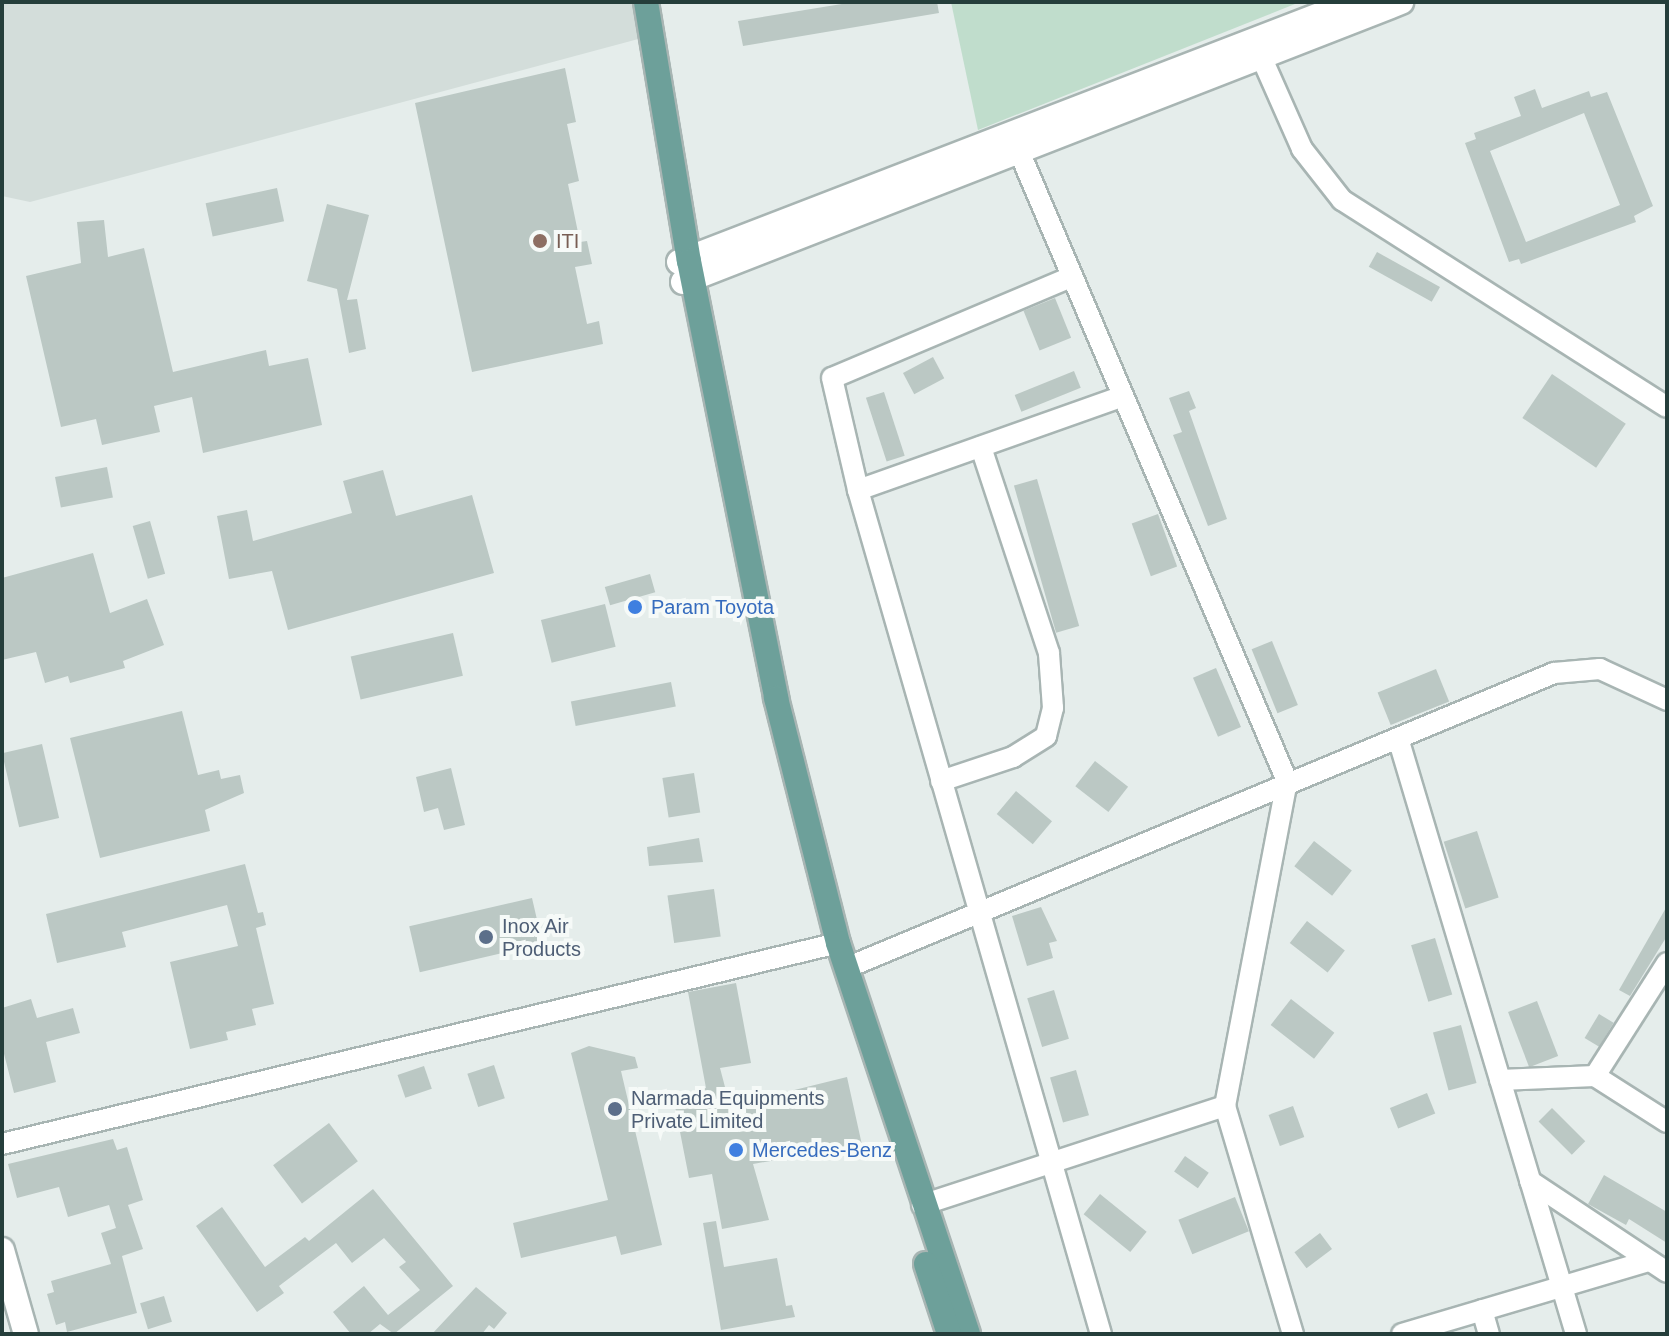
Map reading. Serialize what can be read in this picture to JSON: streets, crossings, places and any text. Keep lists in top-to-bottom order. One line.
{"places":["ITI","Param Toyota","Inox Air Products","Narmada Equipments Private Limited","Mercedes-Benz"]}
